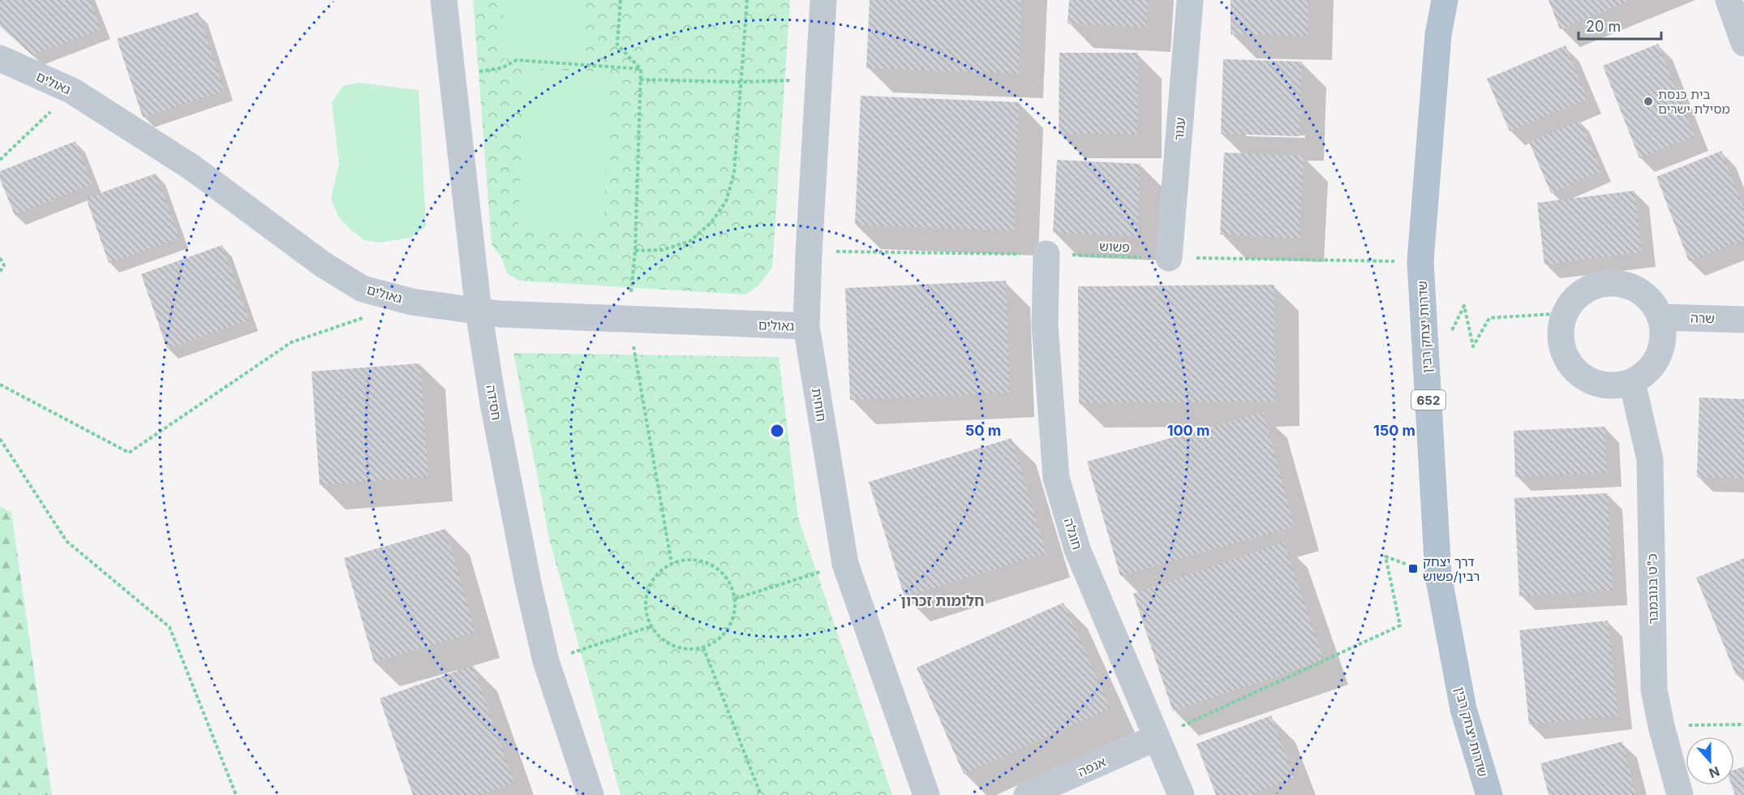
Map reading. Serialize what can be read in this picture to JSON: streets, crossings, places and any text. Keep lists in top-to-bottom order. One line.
{"streets":{"main road":["שדרות יצחק רבין","652"],"street":["גאולים","עגור","שרה","חסידה","חוחית","חוגלה","כ\"ט בנובמבר","אנפה"],"path":["פשוש"]},"crossings":[["גאולים","חסידה"],["גאולים","חוחית"],["עגור","פשוש"],["פשוש","שדרות יצחק רבין"],["פשוש","חוחית"],["פשוש","חוגלה"],["שרה","כ\"ט בנובמבר"],["חוגלה","אנפה"]],"districts":["חלומות זכרון"],"places":{"other":["בית כנסת מסילת ישרים"],"transit":["דרך יצחק רבין/פשוש"]},"scale_bar":"20 m","north":"bottom","rings":["50 m","100 m","150 m"]}
